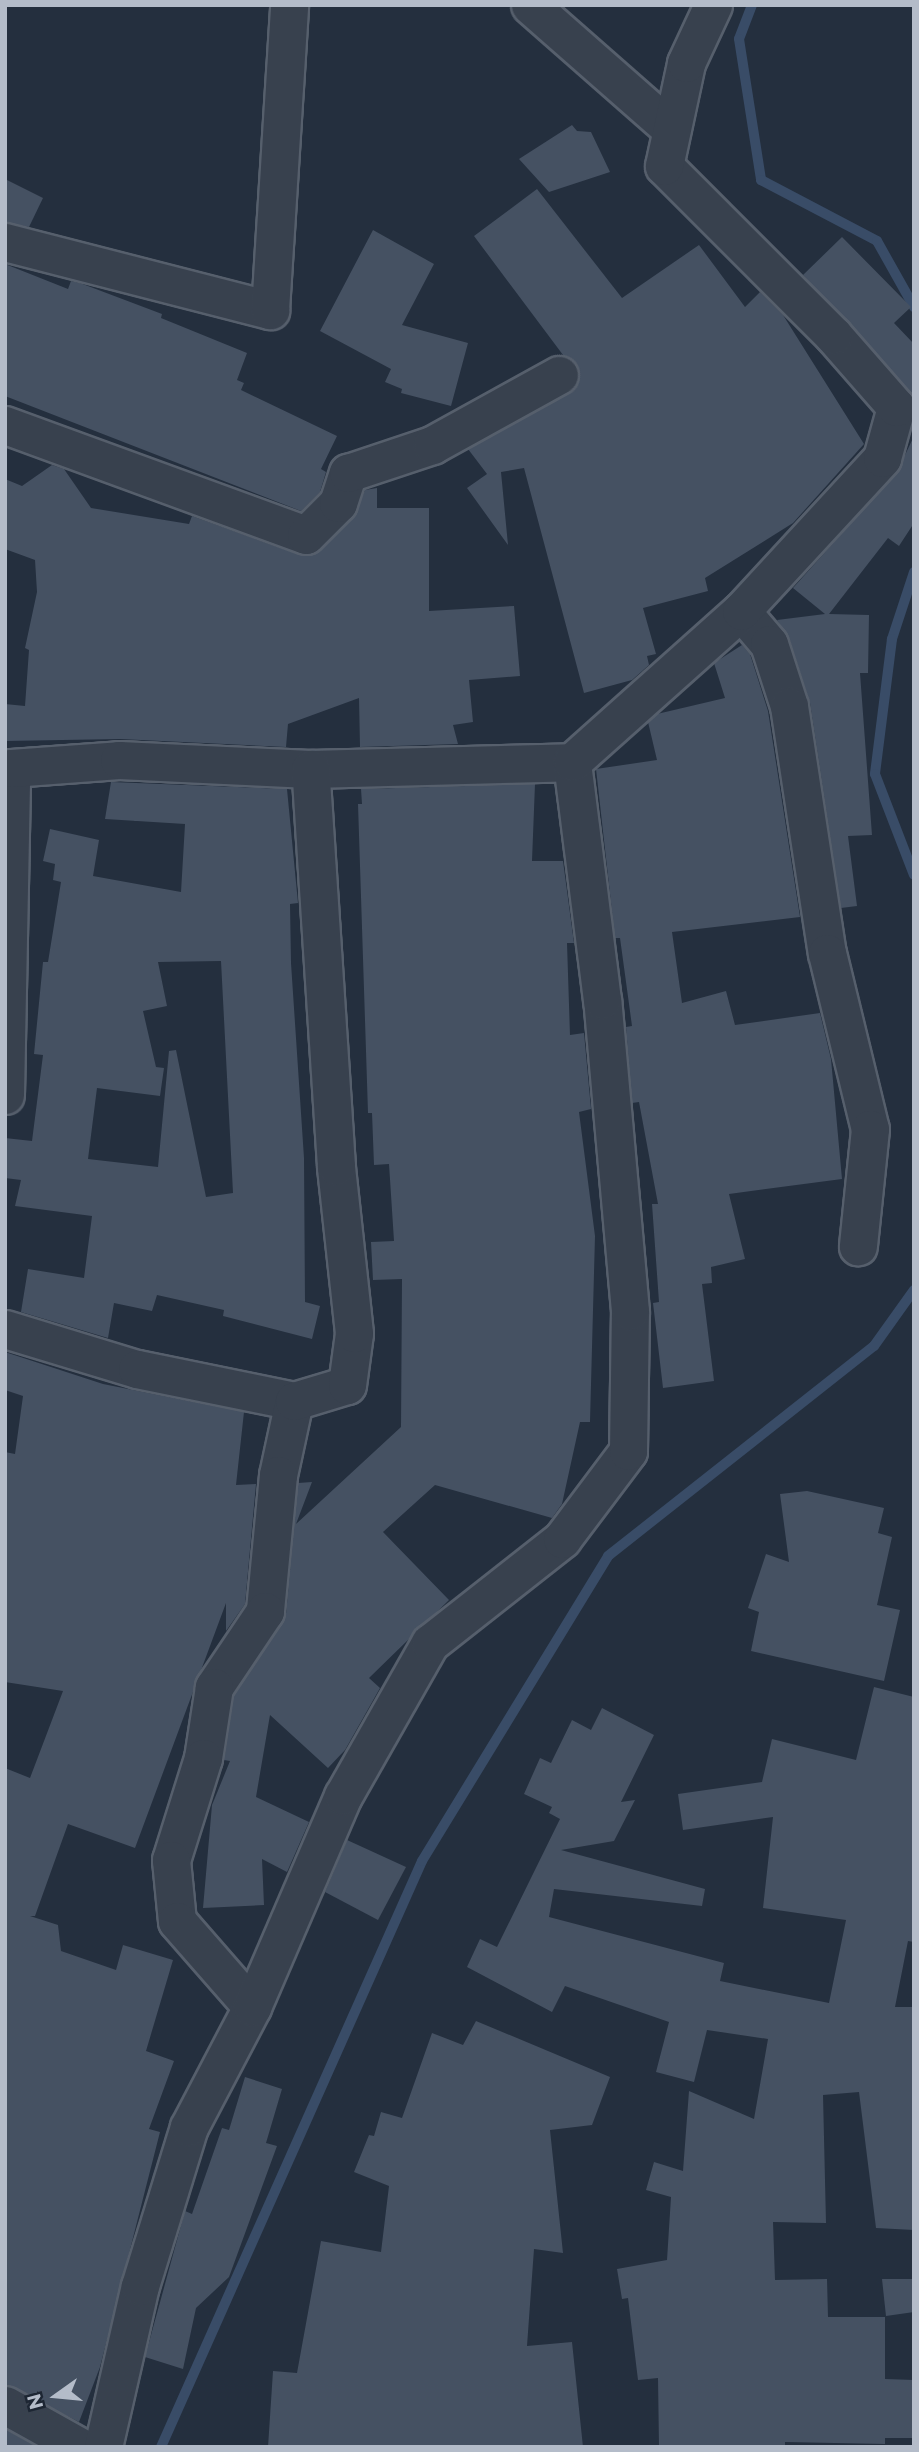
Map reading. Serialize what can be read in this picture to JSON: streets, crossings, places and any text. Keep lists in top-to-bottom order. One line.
{"north":"left"}
